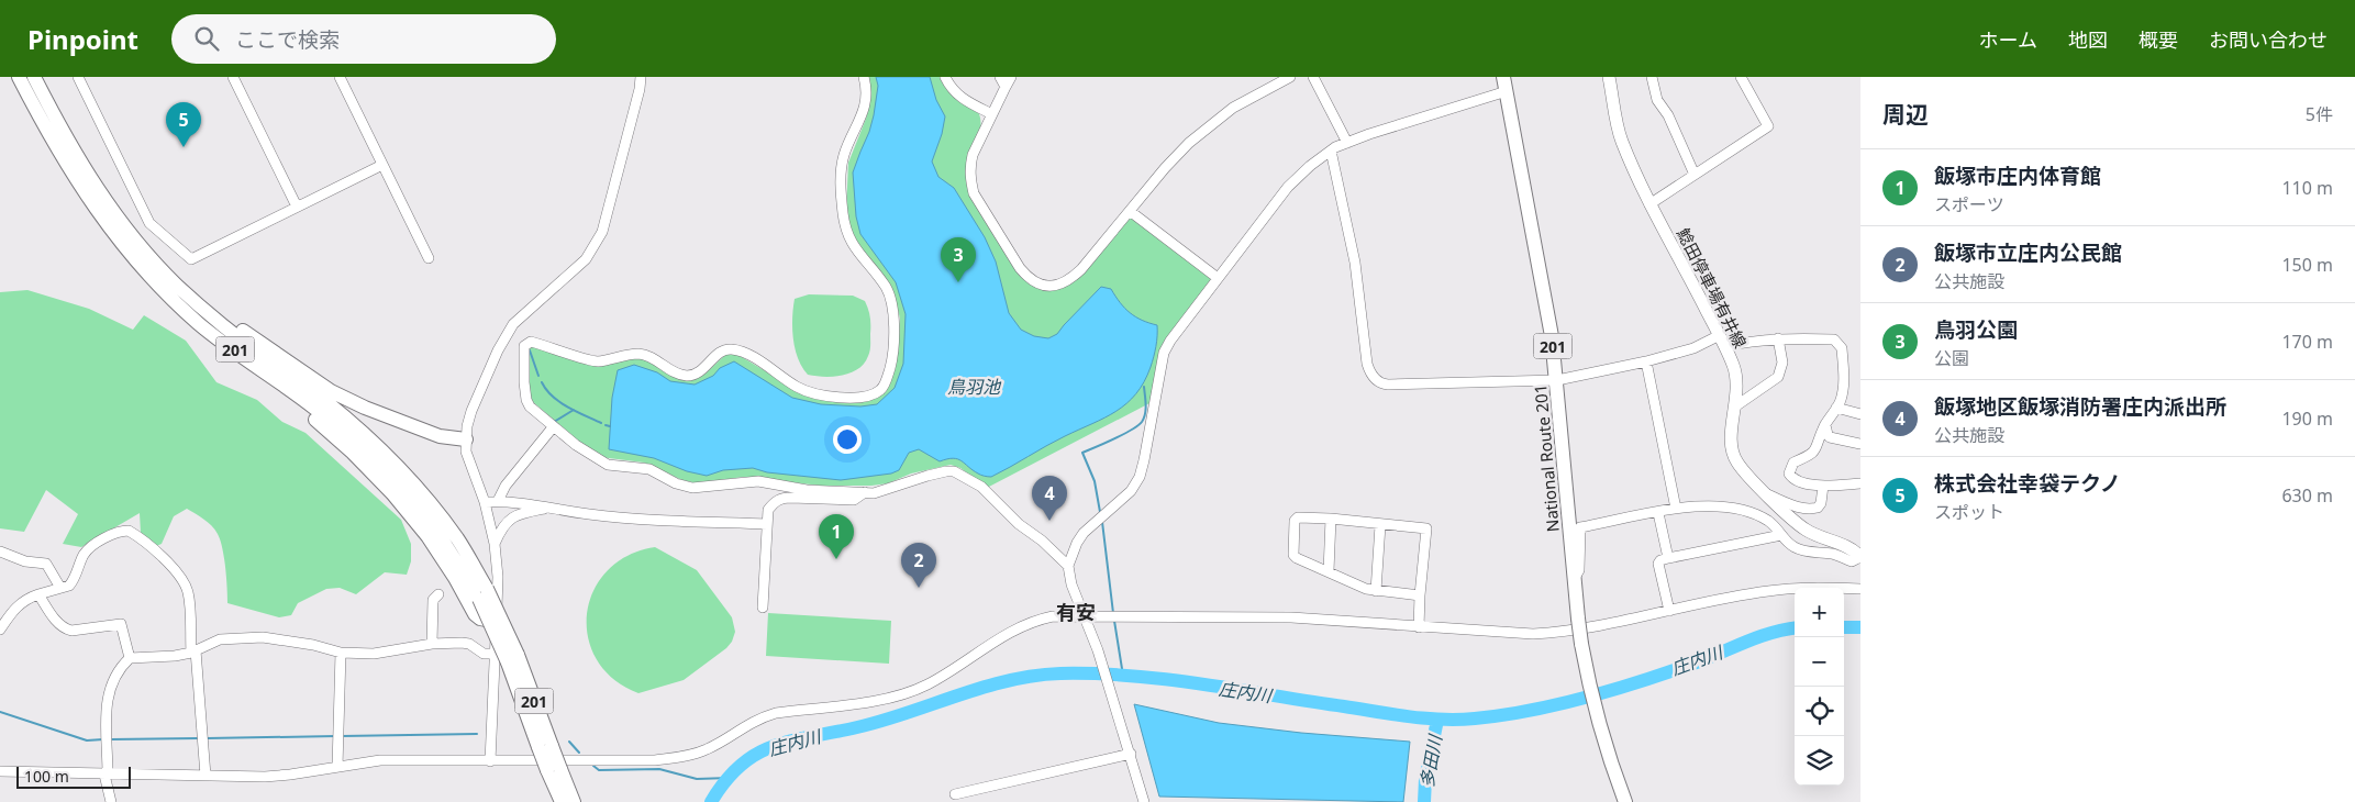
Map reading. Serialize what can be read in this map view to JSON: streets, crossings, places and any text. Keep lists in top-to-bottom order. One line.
{"streets":{"highway":["201","National Route 201"],"main road":["鯰田停車場有井線"]},"districts":["有安"],"water":["鳥羽池","庄内川","多田川"],"scale_bar":"100 m","page":{"header":"Pinpoint","search":"ここで検索","nav":["ホーム","地図","概要","お問い合わせ"],"heading":["周辺","5件"],"pins":["5","3","4","1","2"],"list":[{"mark":"1","name":"飯塚市庄内体育館","note":"スポーツ","value":"110 m"},{"mark":"2","name":"飯塚市立庄内公民館","note":"公共施設","value":"150 m"},{"mark":"3","name":"鳥羽公園","note":"公園","value":"170 m"},{"mark":"4","name":"飯塚地区飯塚消防署庄内派出所","note":"公共施設","value":"190 m"},{"mark":"5","name":"株式会社幸袋テクノ","note":"スポット","value":"630 m"}],"map_buttons":["+","−"],"scale":"100 m"}}
